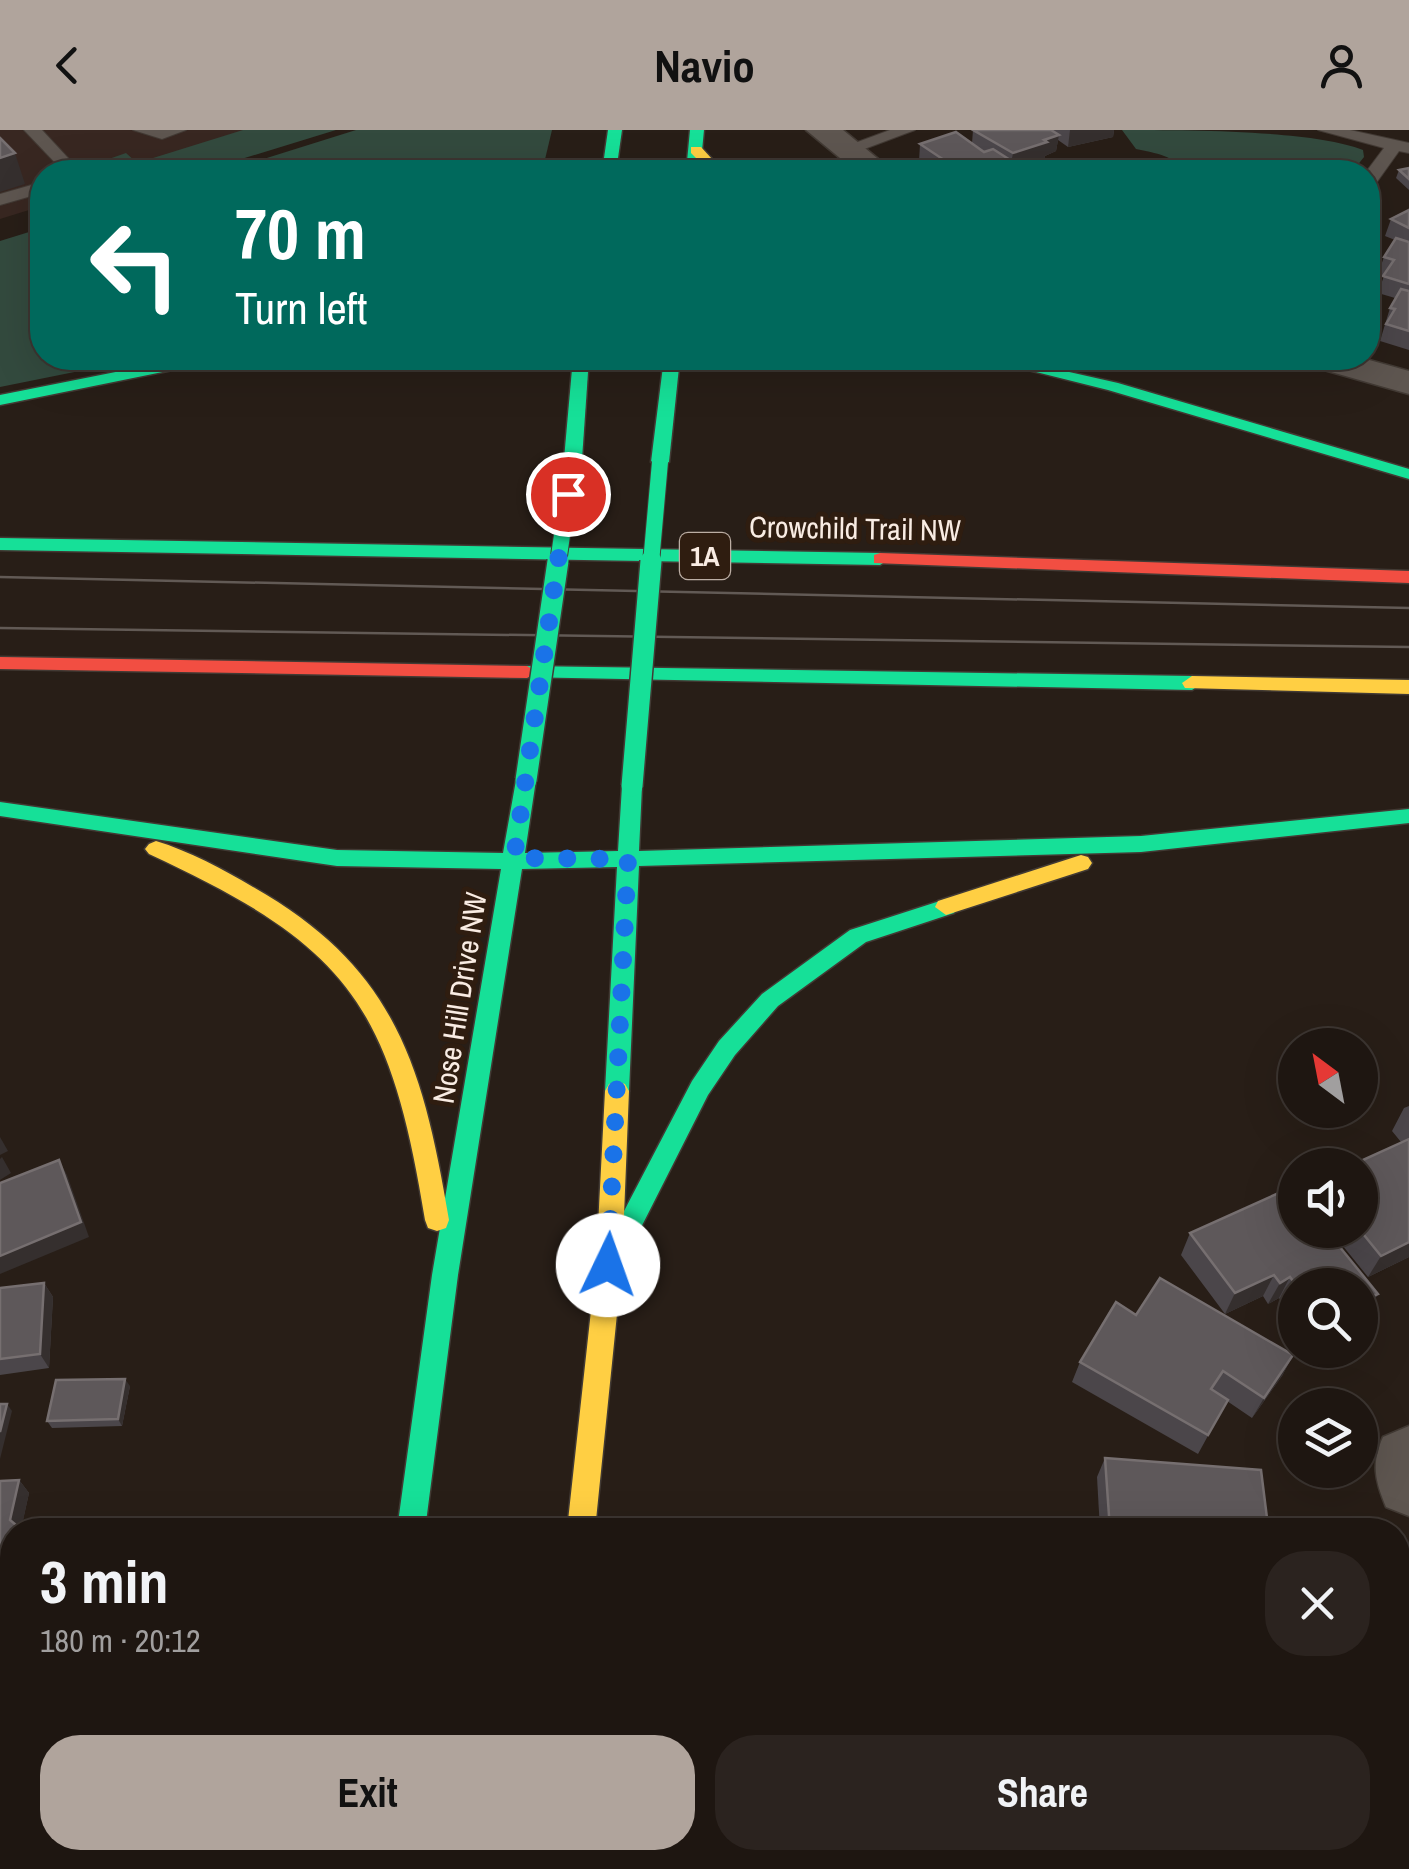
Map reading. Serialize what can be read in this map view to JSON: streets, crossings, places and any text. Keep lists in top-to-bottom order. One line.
{"streets":{"main road":["Crowchild Trail NW","1A","Nose Hill Drive NW"]},"north":"top left","page":{"header":"Navio","turn":["70 m","Turn left"],"heading":["3 min","180 m · 20:12"],"buttons":["Exit","Share"]}}
